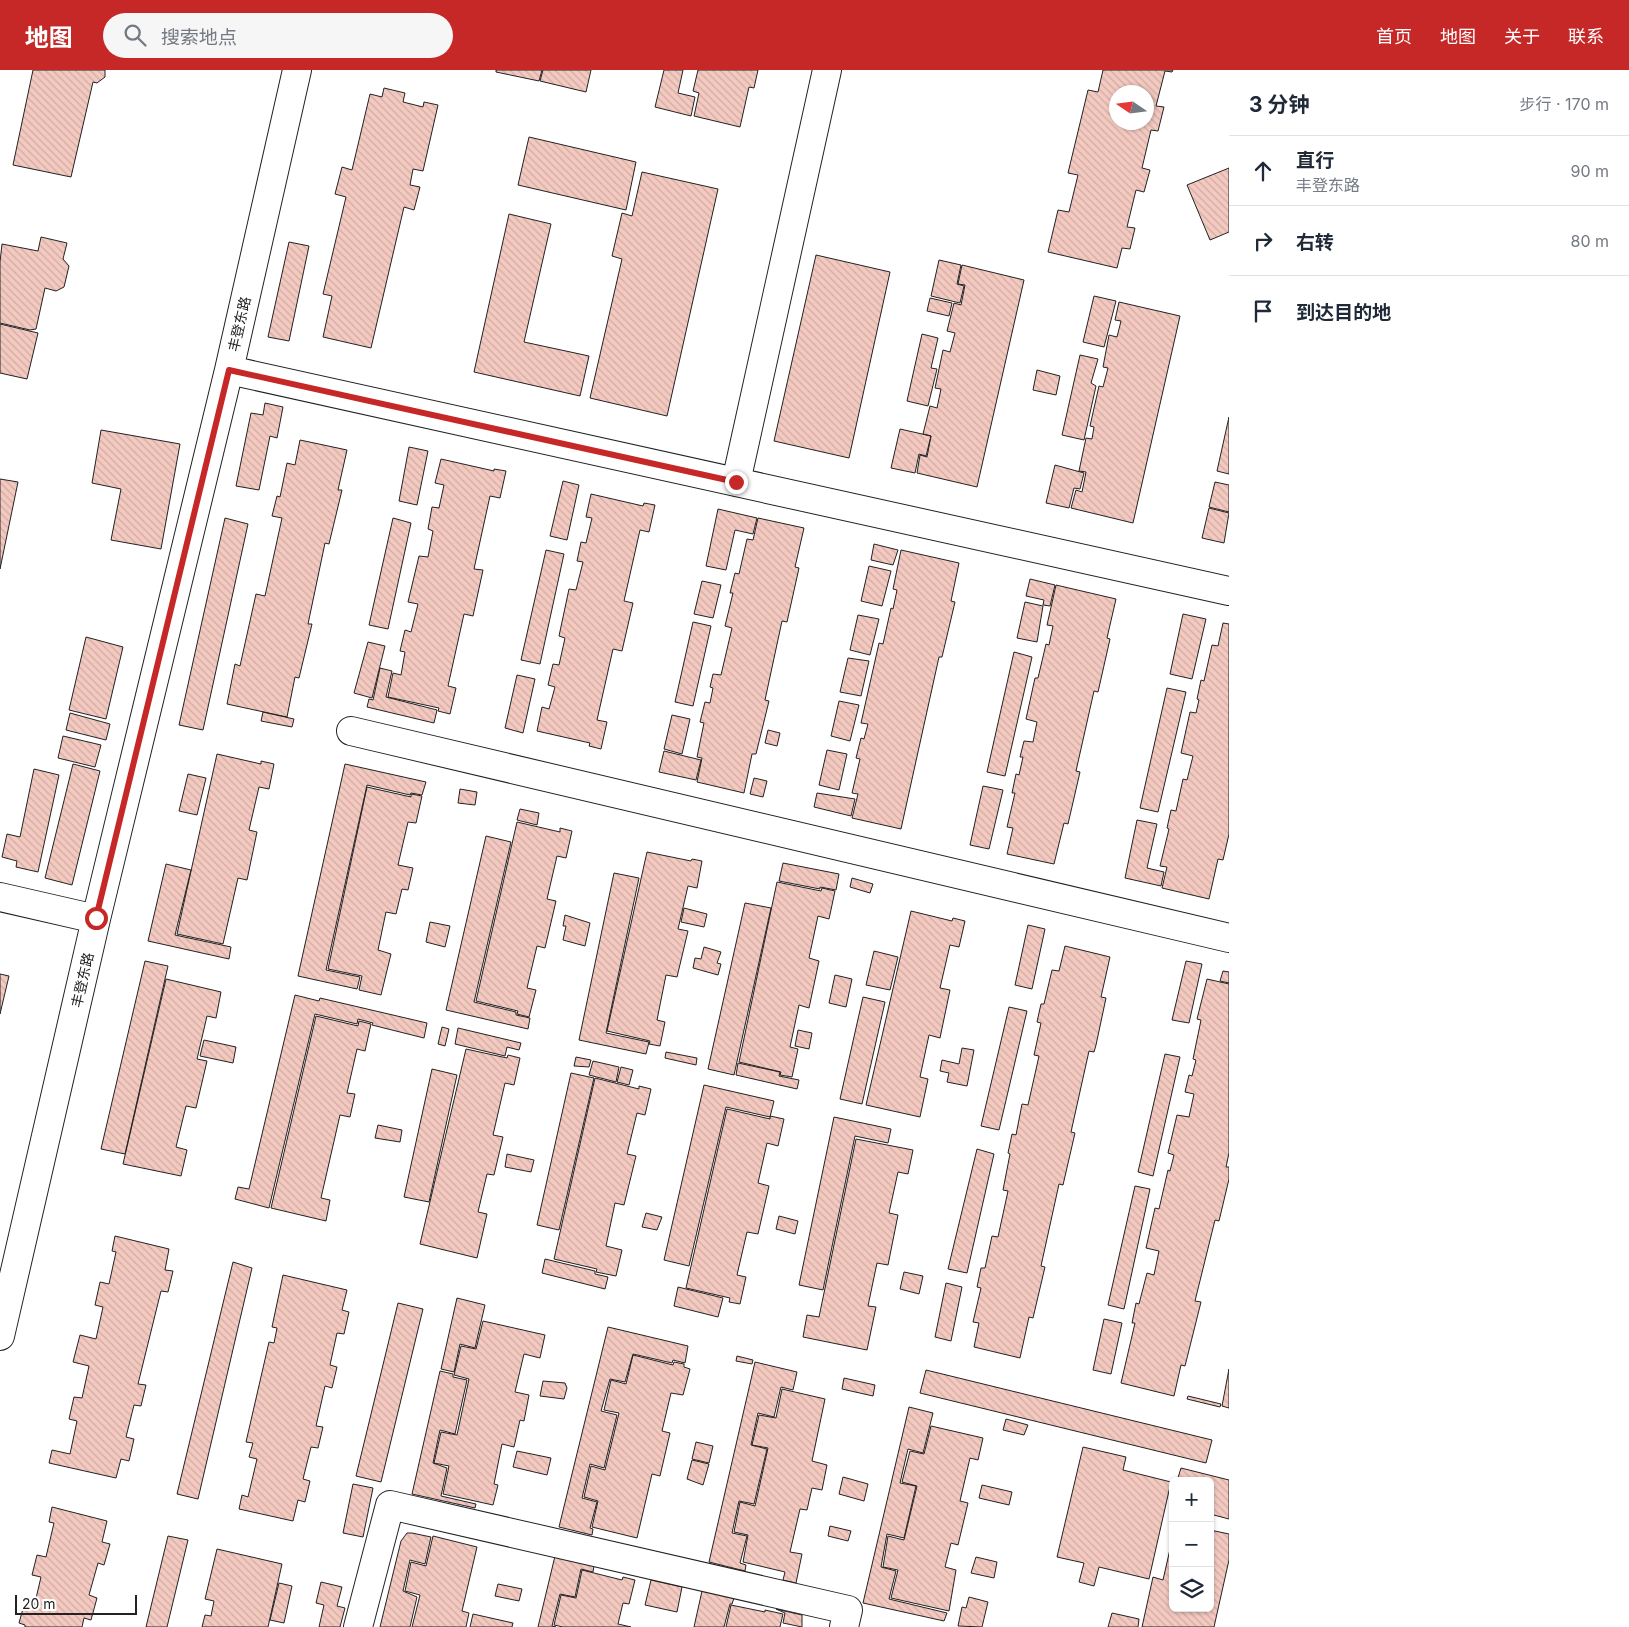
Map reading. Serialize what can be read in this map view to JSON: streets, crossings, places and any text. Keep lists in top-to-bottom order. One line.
{"streets":{"street":["丰登东路"]},"scale_bar":"20 m","north":"left","page":{"header":"地图","search":"搜索地点","nav":["首页","地图","关于","联系"],"heading":["3 分钟","步行 · 170 m"],"list":[["直行","丰登东路","90 m"],["右转","80 m"],"到达目的地"],"map_buttons":["+","−"],"scale":"20 m"}}
